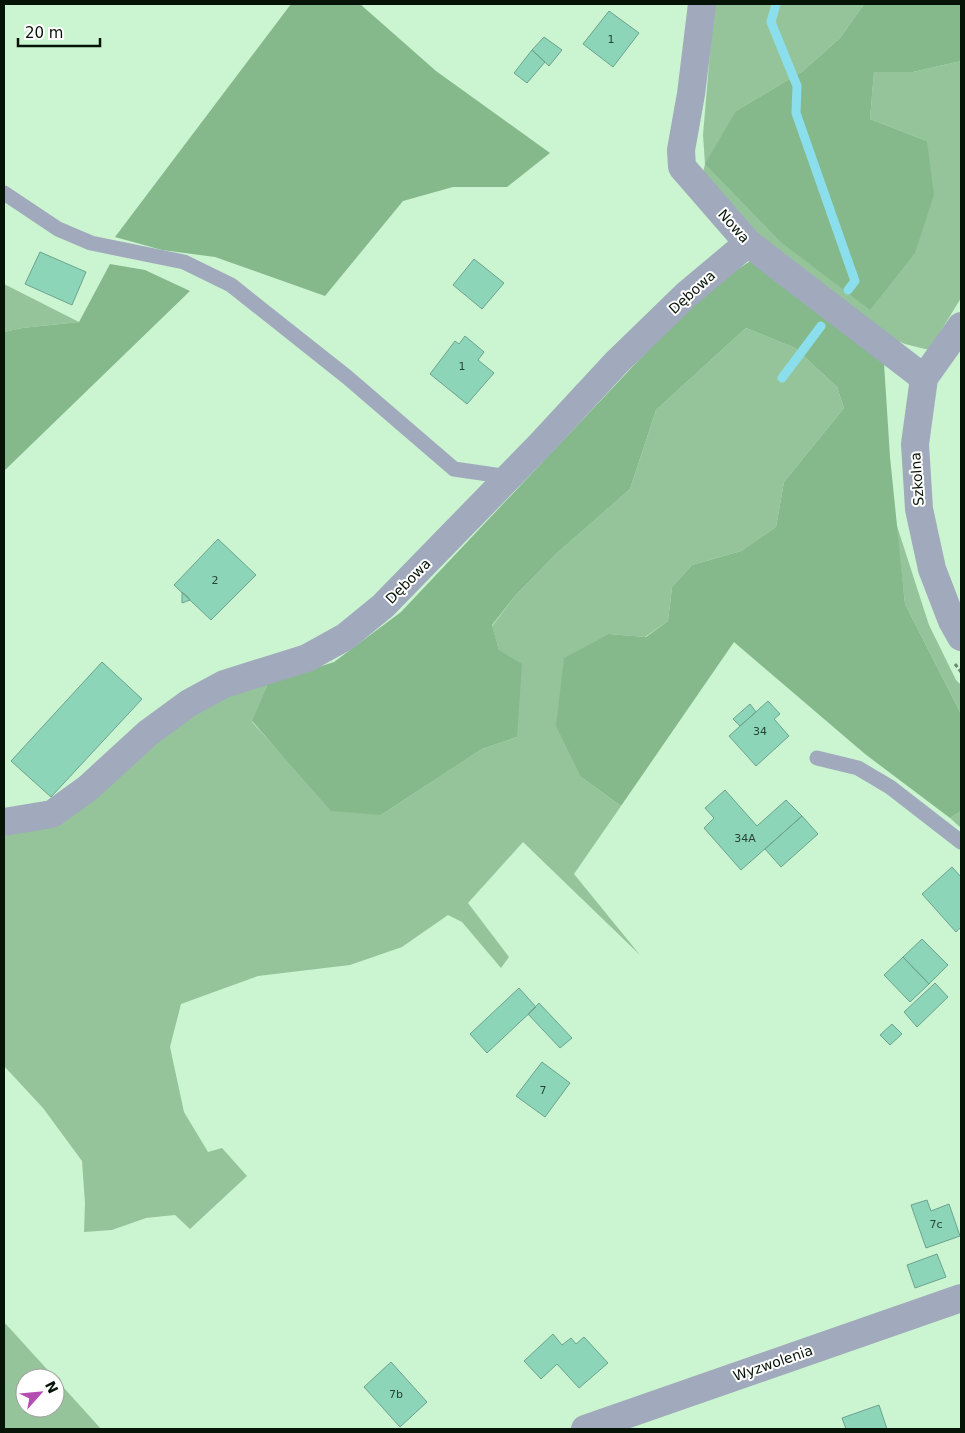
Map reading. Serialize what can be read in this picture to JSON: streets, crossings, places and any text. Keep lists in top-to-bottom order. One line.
{"streets":{"street":["Nowa","Dębowa","Szkolna","Wyzwolenia"]},"crossings":[["Nowa","Dębowa"],["Nowa","Szkolna"]],"house_numbers":["1","1","2","34","34A","7","7c","7b"],"scale_bar":"20 m","north":"top right"}
